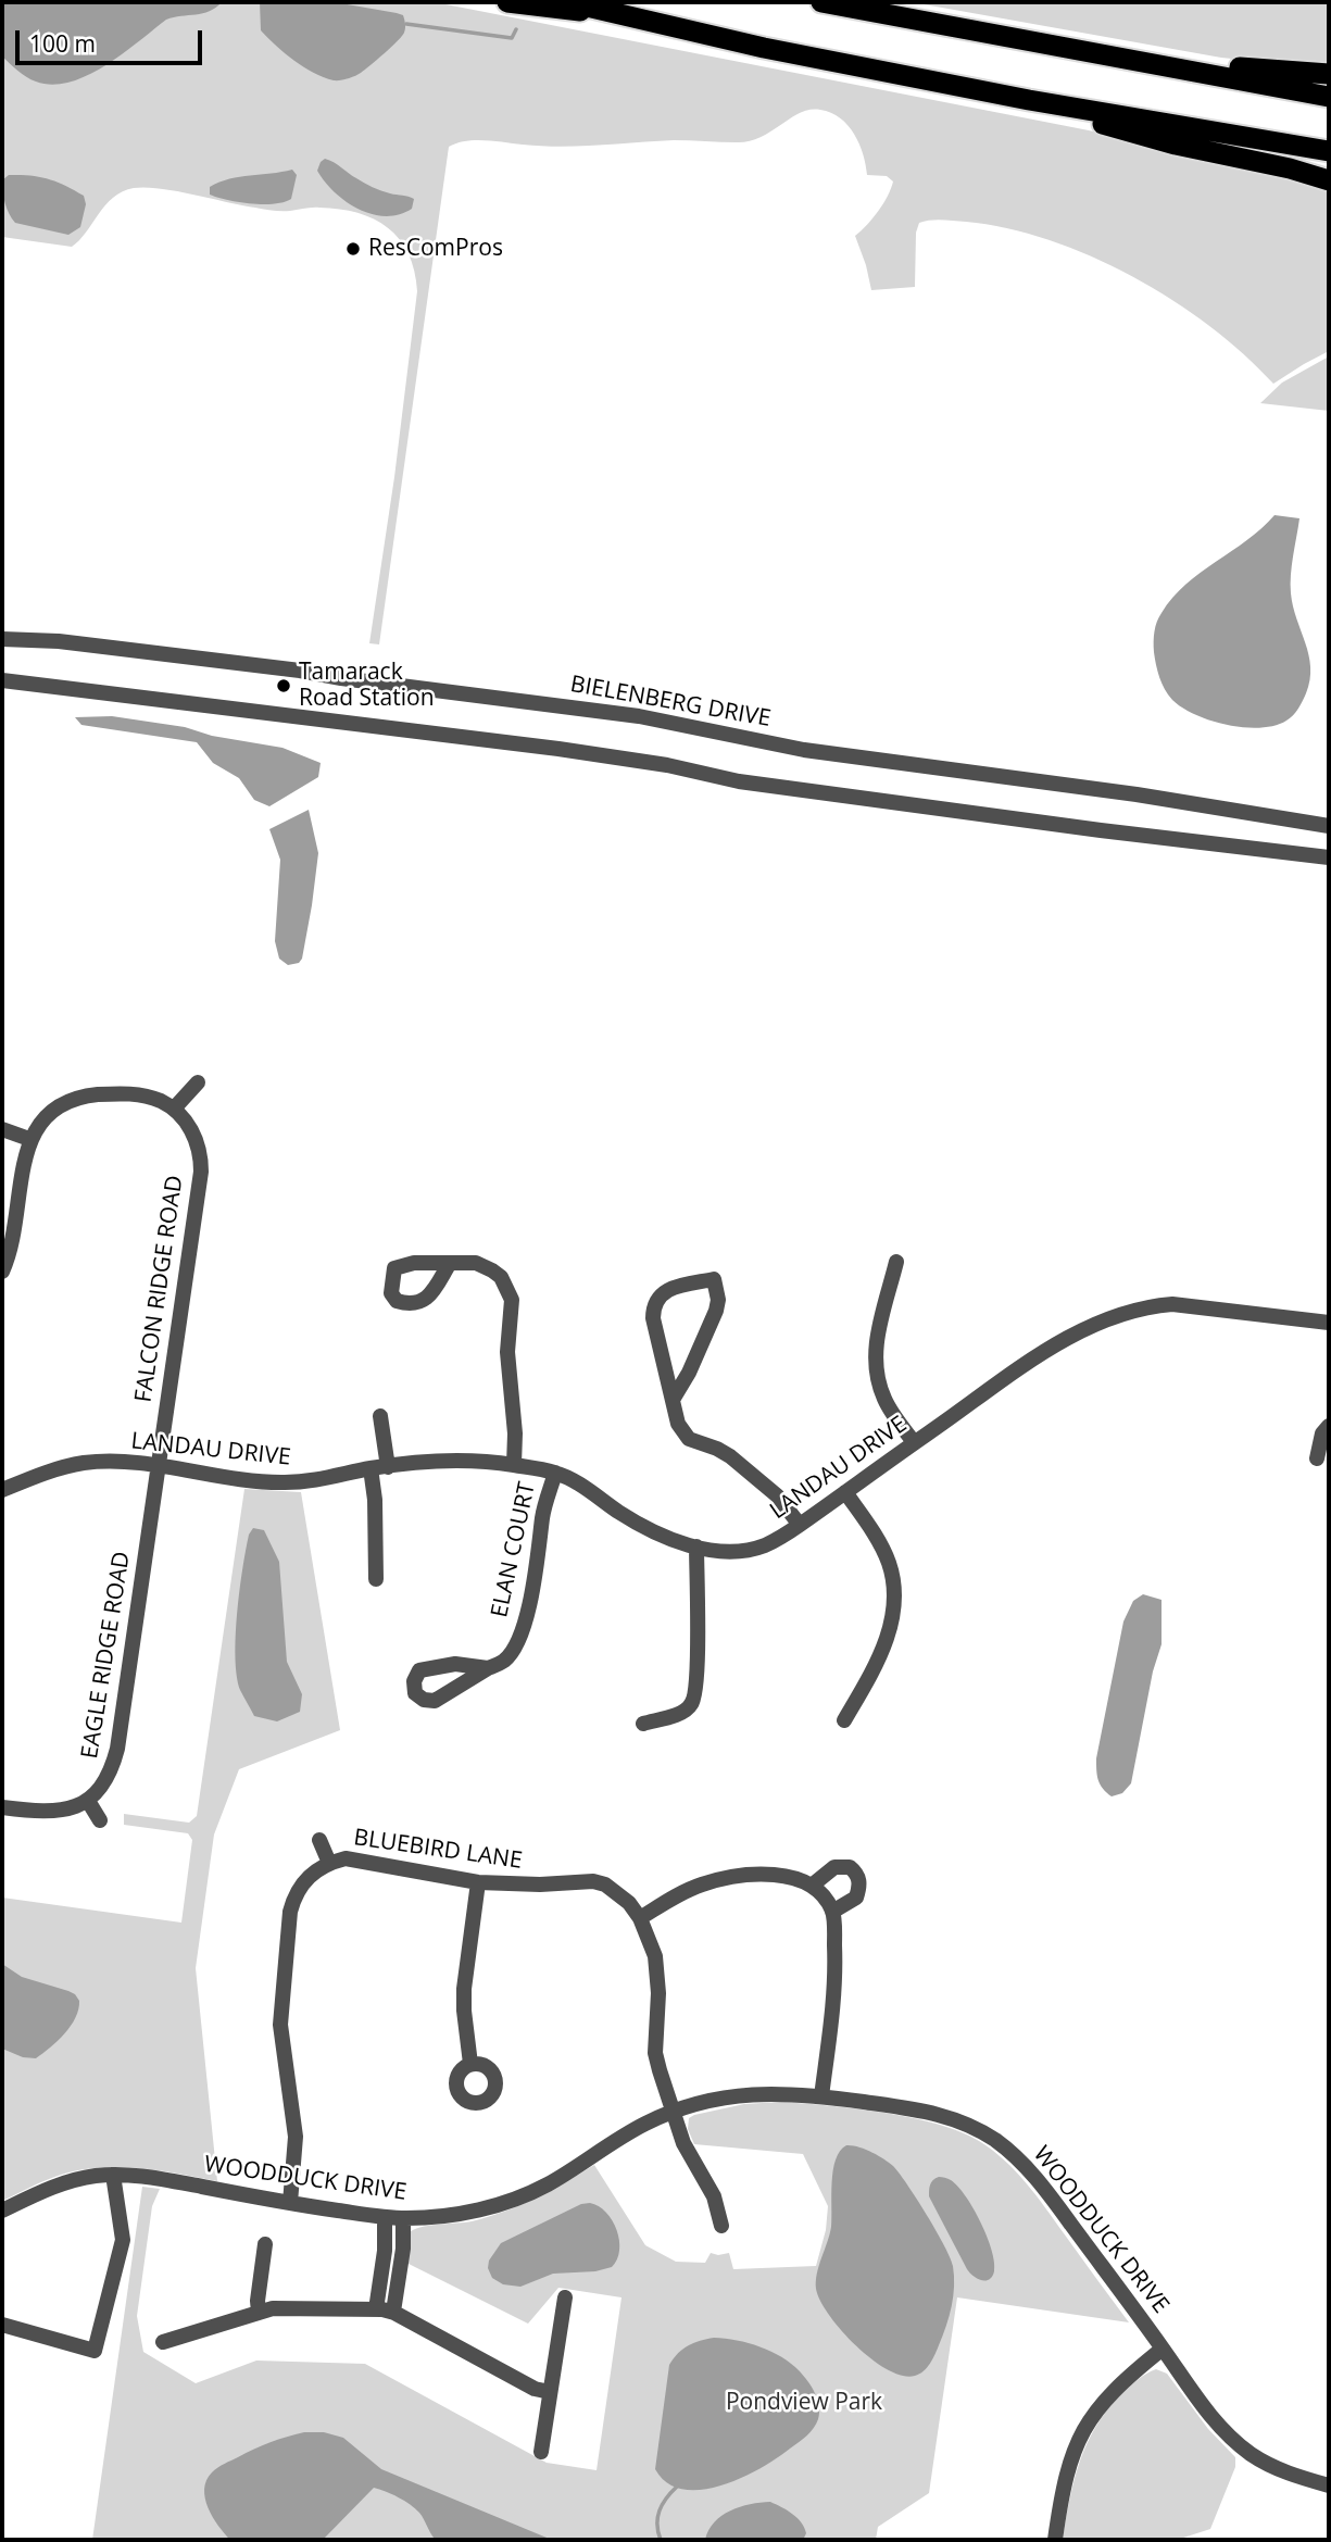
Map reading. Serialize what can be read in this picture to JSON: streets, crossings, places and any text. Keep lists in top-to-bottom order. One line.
{"streets":{"street":["BIELENBERG DRIVE","FALCON RIDGE ROAD","LANDAU DRIVE","ELAN COURT","EAGLE RIDGE ROAD","BLUEBIRD LANE","WOODDUCK DRIVE"]},"crossings":[["FALCON RIDGE ROAD","LANDAU DRIVE"],["FALCON RIDGE ROAD","EAGLE RIDGE ROAD"],["LANDAU DRIVE","ELAN COURT"],["LANDAU DRIVE","EAGLE RIDGE ROAD"],["BLUEBIRD LANE","WOODDUCK DRIVE"]],"parks":["Pondview Park"],"places":["ResComPros","Tamarack Road Station"],"scale_bar":"100 m"}
